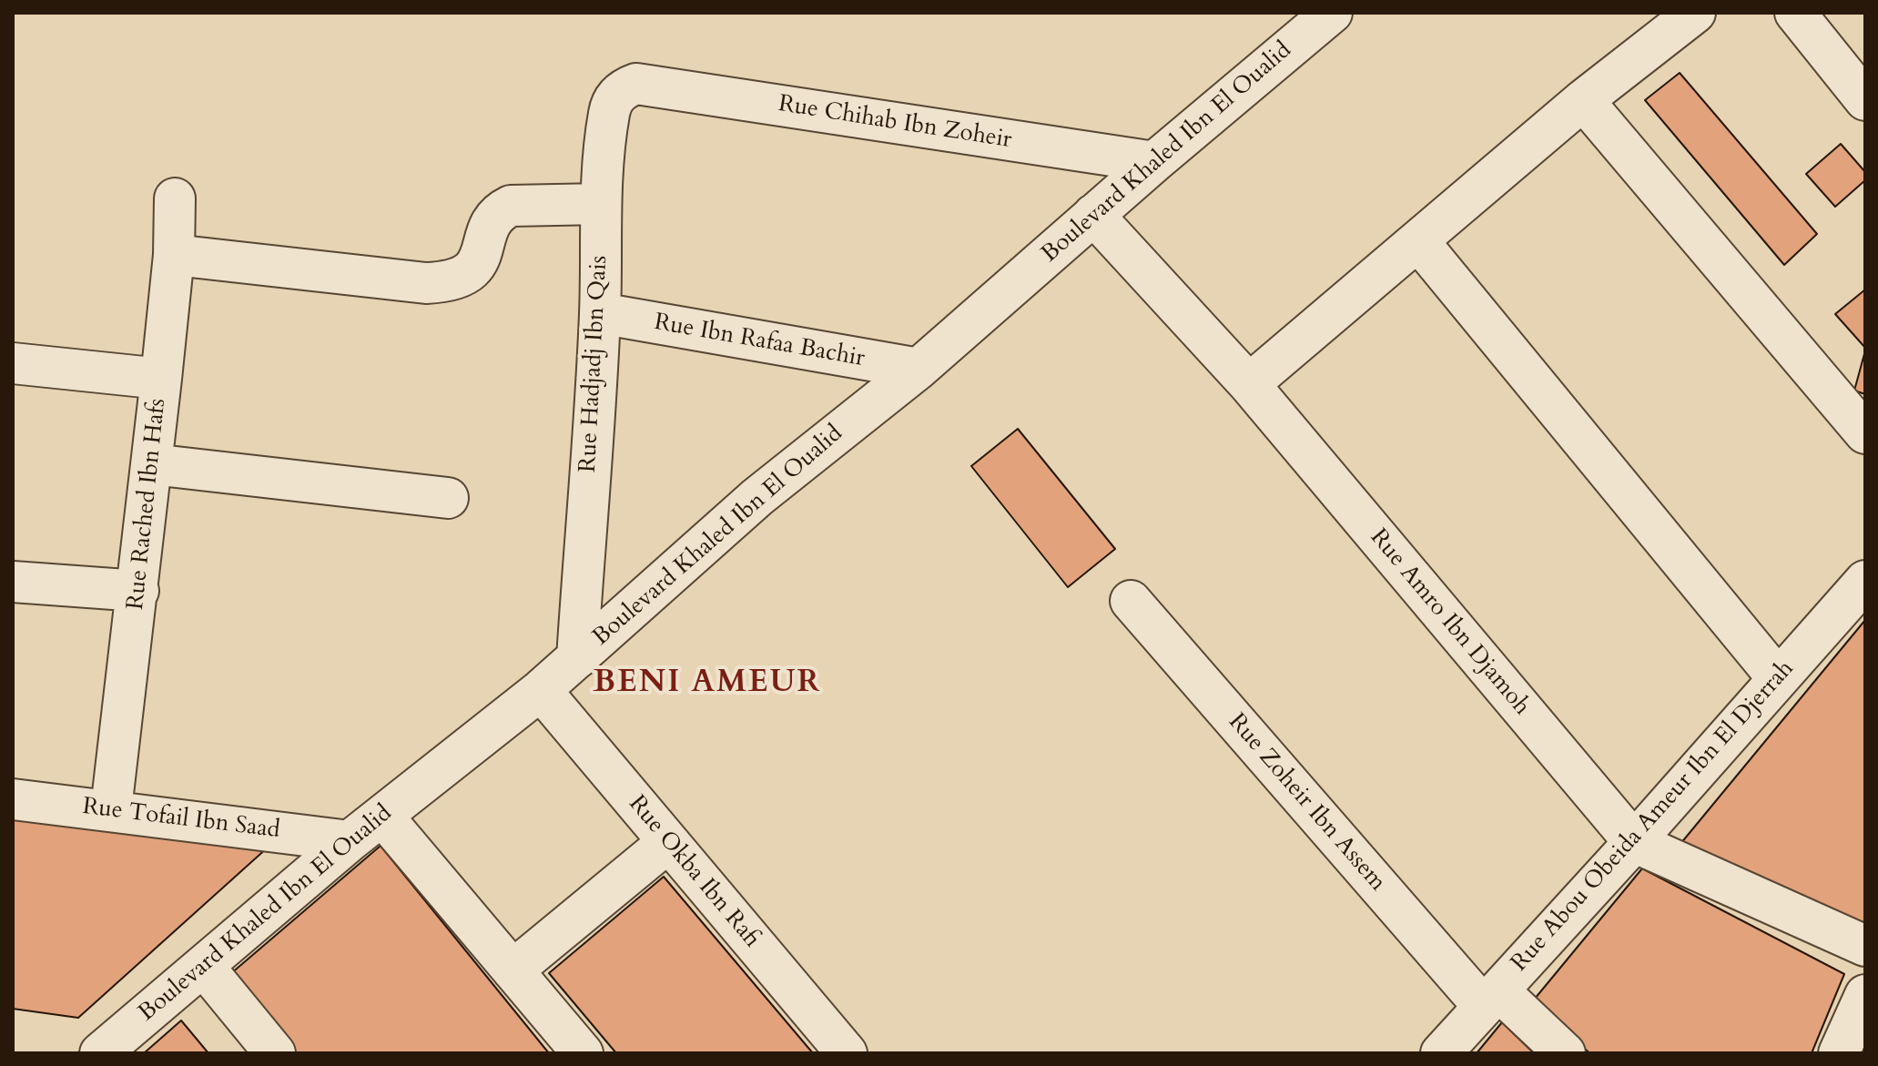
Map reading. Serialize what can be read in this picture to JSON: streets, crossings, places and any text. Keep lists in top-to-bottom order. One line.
{"streets":{"street":["Rue Chihab Ibn Zoheir","Boulevard Khaled Ibn El Oualid","Rue Ibn Rafaa Bachir","Rue Hadjadj Ibn Qais","Rue Rached Ibn Hafs","Rue Amro Ibn Djamoh","Rue Zoheir Ibn Assem","Rue Abou Obeida Ameur Ibn El Djerrah","Rue Tofail Ibn Saad","Rue Okba Ibn Rafi"]},"crossings":[["Rue Chihab Ibn Zoheir","Boulevard Khaled Ibn El Oualid"],["Rue Chihab Ibn Zoheir","Rue Hadjadj Ibn Qais"],["Boulevard Khaled Ibn El Oualid","Rue Ibn Rafaa Bachir"],["Boulevard Khaled Ibn El Oualid","Rue Hadjadj Ibn Qais"],["Boulevard Khaled Ibn El Oualid","Rue Amro Ibn Djamoh"],["Boulevard Khaled Ibn El Oualid","Rue Tofail Ibn Saad"],["Boulevard Khaled Ibn El Oualid","Rue Okba Ibn Rafi"],["Rue Ibn Rafaa Bachir","Rue Hadjadj Ibn Qais"],["Rue Rached Ibn Hafs","Rue Tofail Ibn Saad"],["Rue Amro Ibn Djamoh","Rue Abou Obeida Ameur Ibn El Djerrah"],["Rue Zoheir Ibn Assem","Rue Abou Obeida Ameur Ibn El Djerrah"]],"districts":["BENI AMEUR"]}
